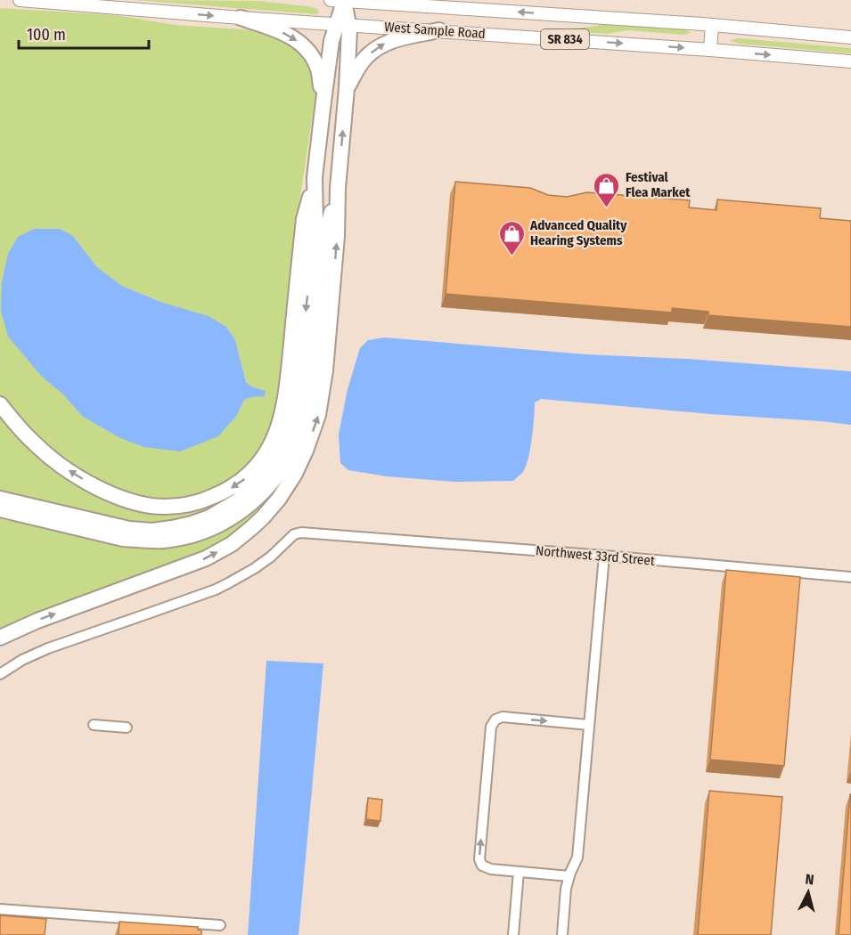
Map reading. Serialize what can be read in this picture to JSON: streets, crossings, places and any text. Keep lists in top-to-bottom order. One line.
{"streets":{"main road":["West Sample Road","SR 834"],"street":["Northwest 33rd Street"]},"places":{"shop":["Festival Flea Market","Advanced Quality Hearing Systems"]},"scale_bar":"100 m","north":"top"}
